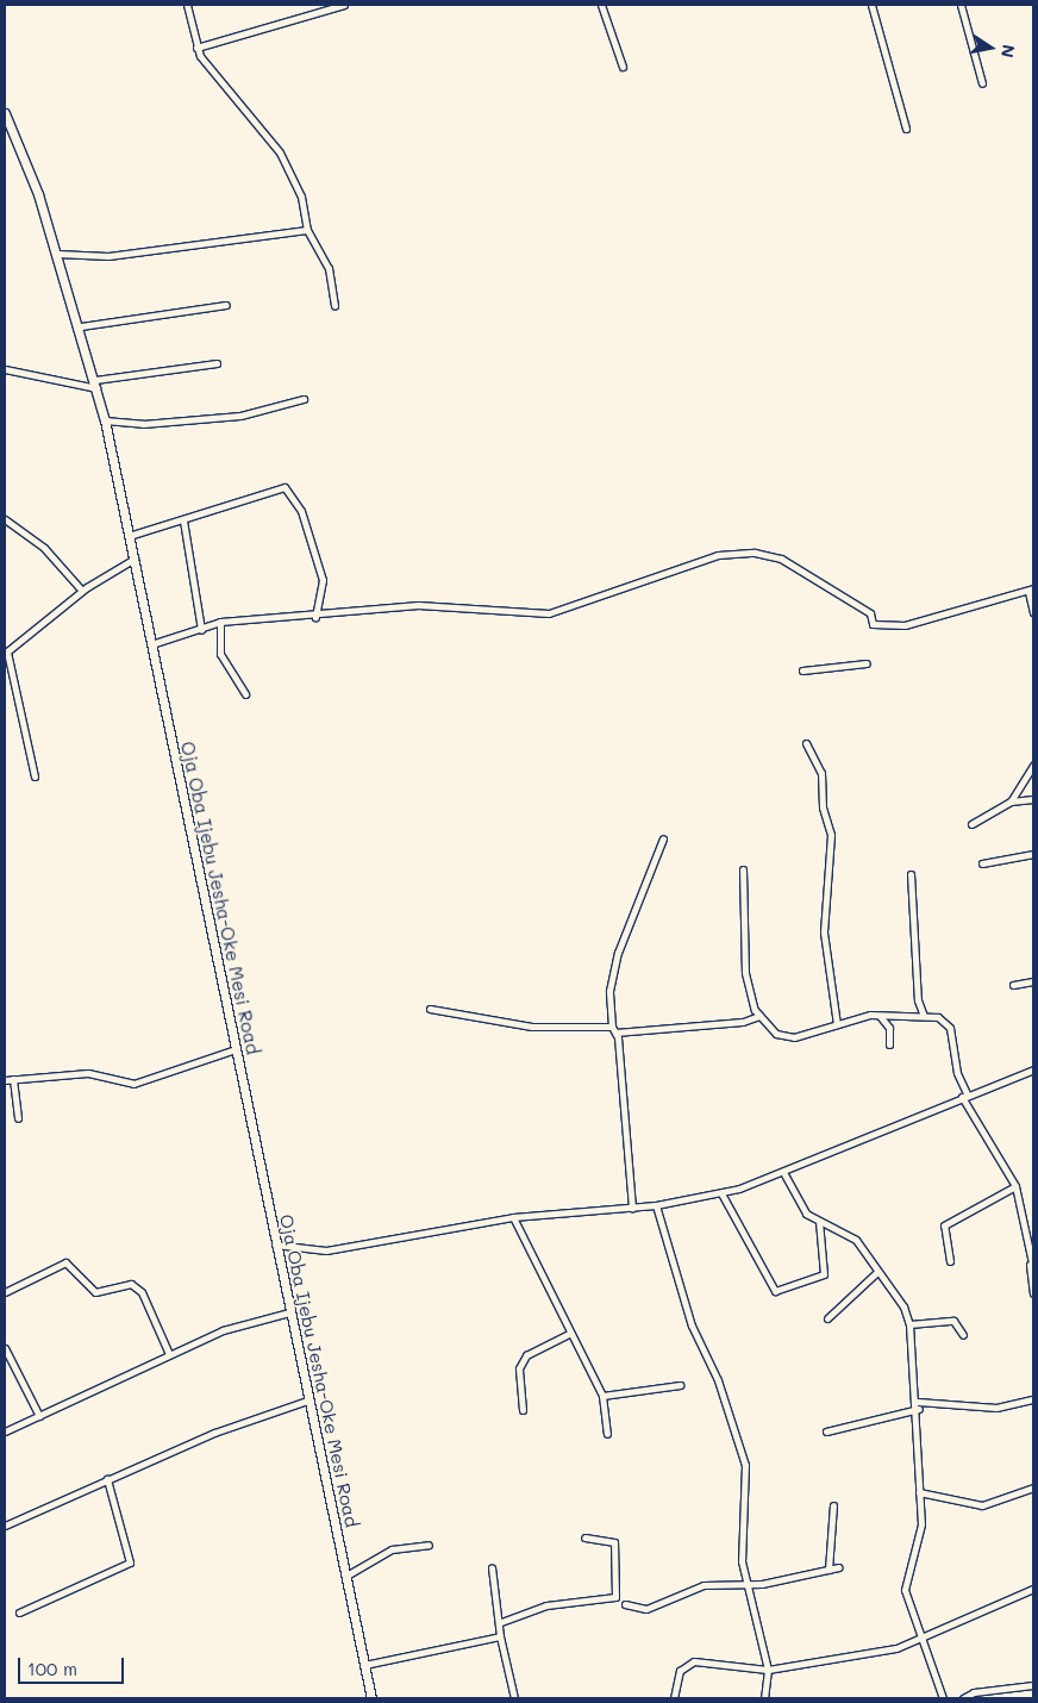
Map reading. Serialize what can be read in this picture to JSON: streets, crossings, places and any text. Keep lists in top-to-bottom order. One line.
{"streets":{"main road":["Oja Oba Ijebu Jesha-Oke Mesi Road"]},"scale_bar":"100 m","north":"right"}
